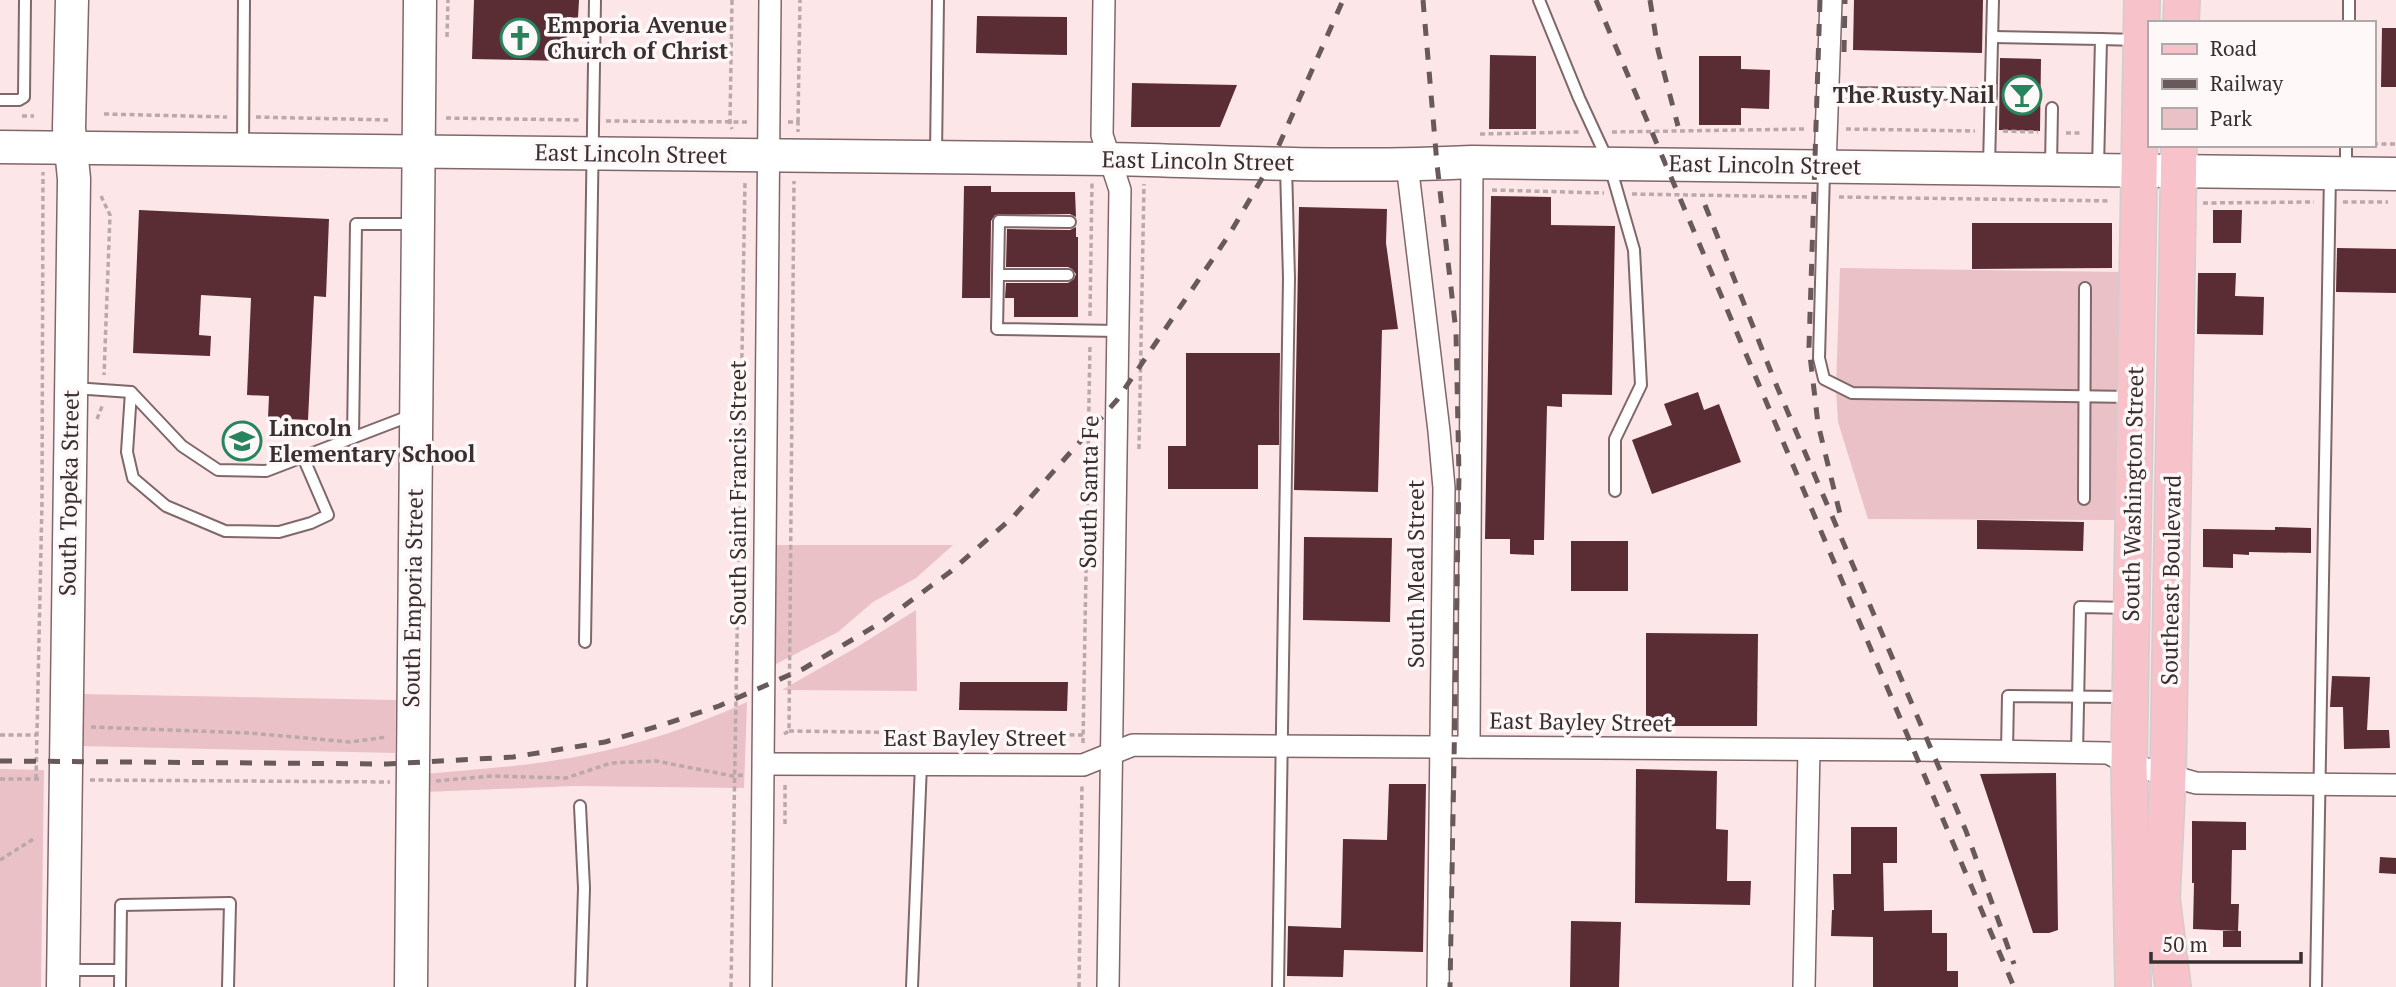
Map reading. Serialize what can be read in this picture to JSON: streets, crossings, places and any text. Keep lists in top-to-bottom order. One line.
{"streets":{"main road":["South Washington Street","Southeast Boulevard"],"street":["East Lincoln Street","South Santa Fe","South Topeka Street","South Saint Francis Street","South Mead Street","South Emporia Street","East Bayley Street"]},"crossings":[["East Lincoln Street","South Santa Fe"],["East Lincoln Street","South Topeka Street"],["East Lincoln Street","South Saint Francis Street"],["East Lincoln Street","South Washington Street"],["East Lincoln Street","South Mead Street"],["East Lincoln Street","Southeast Boulevard"],["East Lincoln Street","South Emporia Street"],["South Santa Fe","East Bayley Street"],["South Saint Francis Street","East Bayley Street"],["South Washington Street","East Bayley Street"],["South Mead Street","East Bayley Street"],["Southeast Boulevard","East Bayley Street"]],"places":{"church":["Emporia Avenue Church of Christ"],"bar":["The Rusty Nail"],"school or university":["Lincoln Elementary School"]},"legend":["Road","Railway","Park"],"scale_bar":"50 m"}
